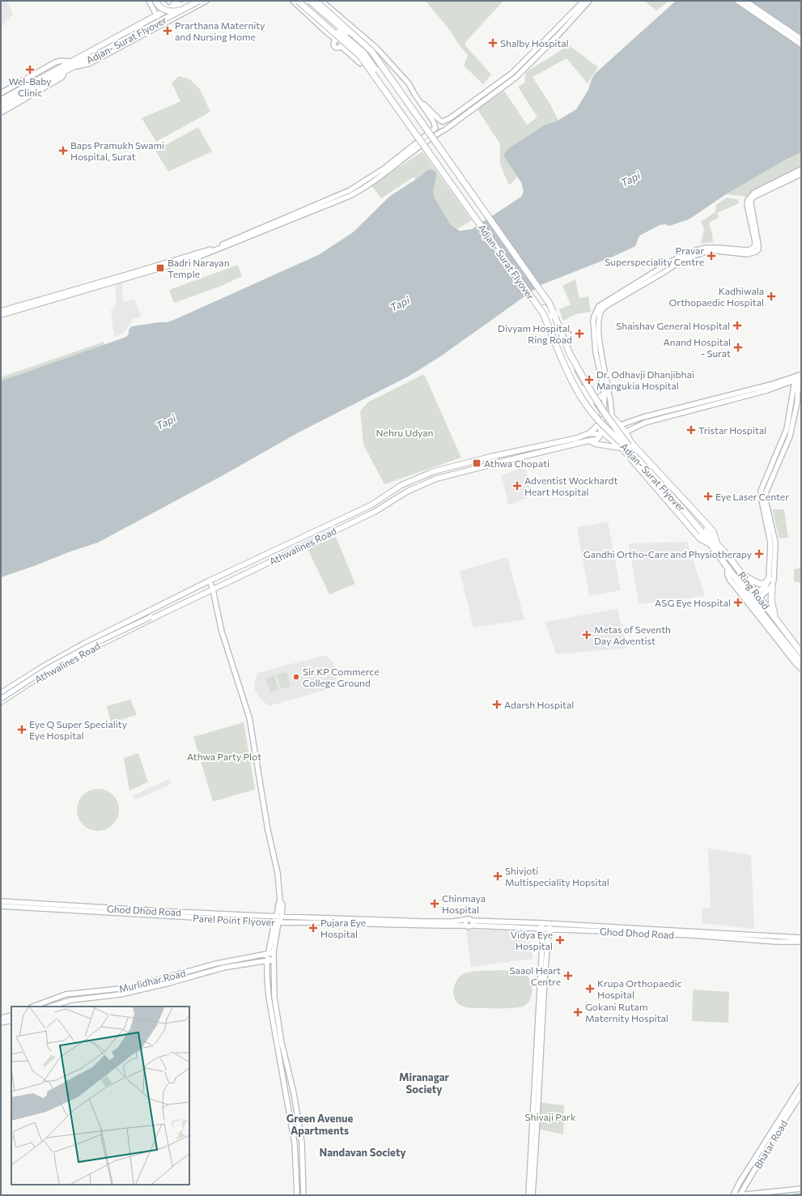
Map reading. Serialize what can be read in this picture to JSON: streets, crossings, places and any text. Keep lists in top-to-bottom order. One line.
{"streets":{"highway":["Adjan- Surat Flyover","Ring Road"],"main road":["Athwalines Road"],"street":["Ghod Dhod Road","Parel Point Flyover","Murlidhar Road","Bhatar Road"]},"crossings":[["Adjan- Surat Flyover","Ring Road"],["Ghod Dhod Road","Parel Point Flyover"]],"districts":["Miranagar Society","Green Avenue Apartments","Nandavan Society"],"water":["Tapi"],"parks":["Nehru Udyan","Athwa Party Plot","Shivaji Park"],"places":{"health":["Prarthana Maternity and Nursing Home","Shalby Hospital","Wel-Baby Clinic","Baps Pramukh Swami Hospital, Surat","Pravar Superspeciality Centre","Kadhiwala Orthopaedic Hospital","Shaishav General Hospital","Divyam Hospital, Ring Road","Anand Hospital - Surat","Dr. Odhavji Dhanjibhai Mangukia Hospital","Tristar Hospital","Adventist Wockhardt Heart Hospital","Eye Laser Center","Gandhi Ortho-Care and Physiotherapy","ASG Eye Hospital","Metas of Seventh Day Adventist","Adarsh Hospital","Eye Q Super Speciality Eye Hospital","Shivjoti Multispeciality Hopsital","Chinmaya Hospital","Pujara Eye Hospital","Vidya Eye Hospital","Saaol Heart Centre","Krupa Orthopaedic Hospital","Gokani Rutam Maternity Hospital"],"transit":["Badri Narayan Temple","Athwa Chopati"],"other":["Sir KP Commerce College Ground"]}}
